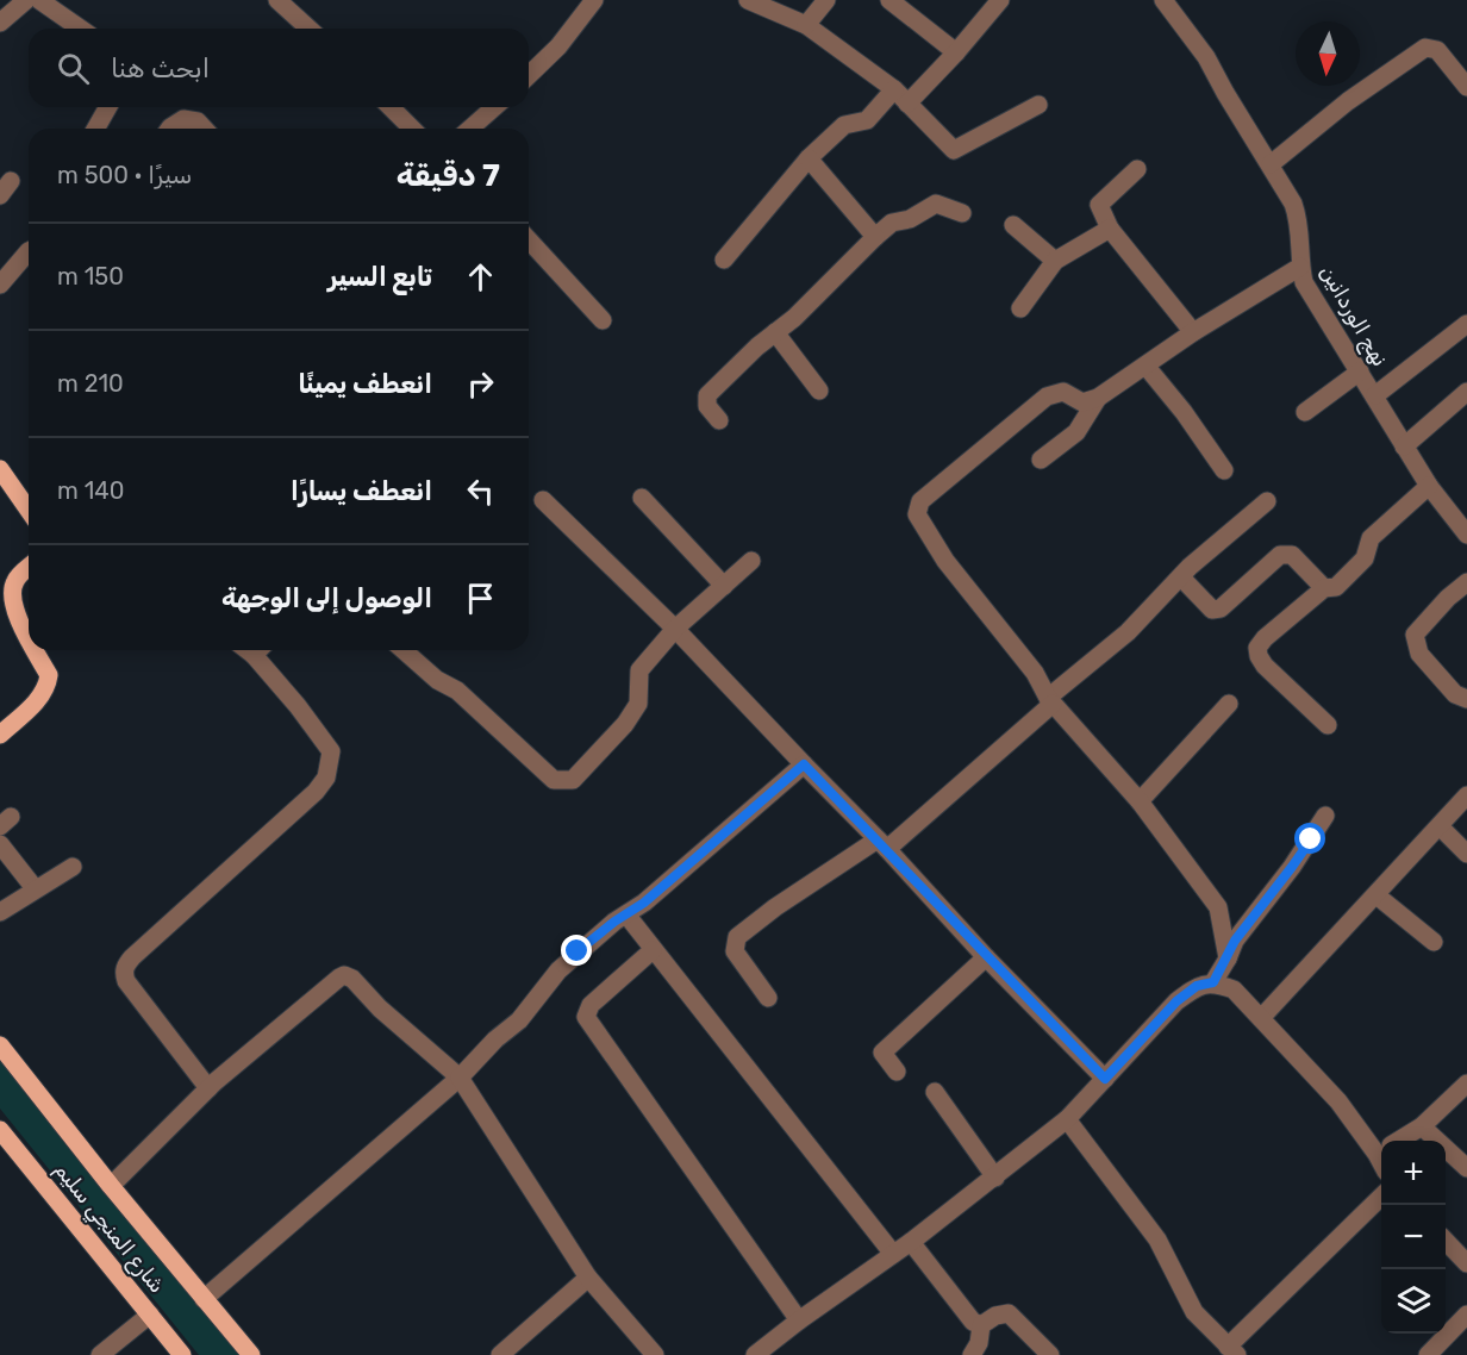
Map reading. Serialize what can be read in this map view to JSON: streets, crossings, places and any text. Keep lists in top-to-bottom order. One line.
{"streets":{"main road":["شارع المنجي سليم"],"street":["نهج الوردانين"]},"north":"bottom","page":{"search":"ابحث هنا","heading":["7 دقيقة","سيرًا · 500 m"],"list":[["تابع السير","150 m"],["انعطف يمينًا","210 m"],["انعطف يسارًا","140 m"],"الوصول إلى الوجهة"],"map_buttons":["+","−"]}}
